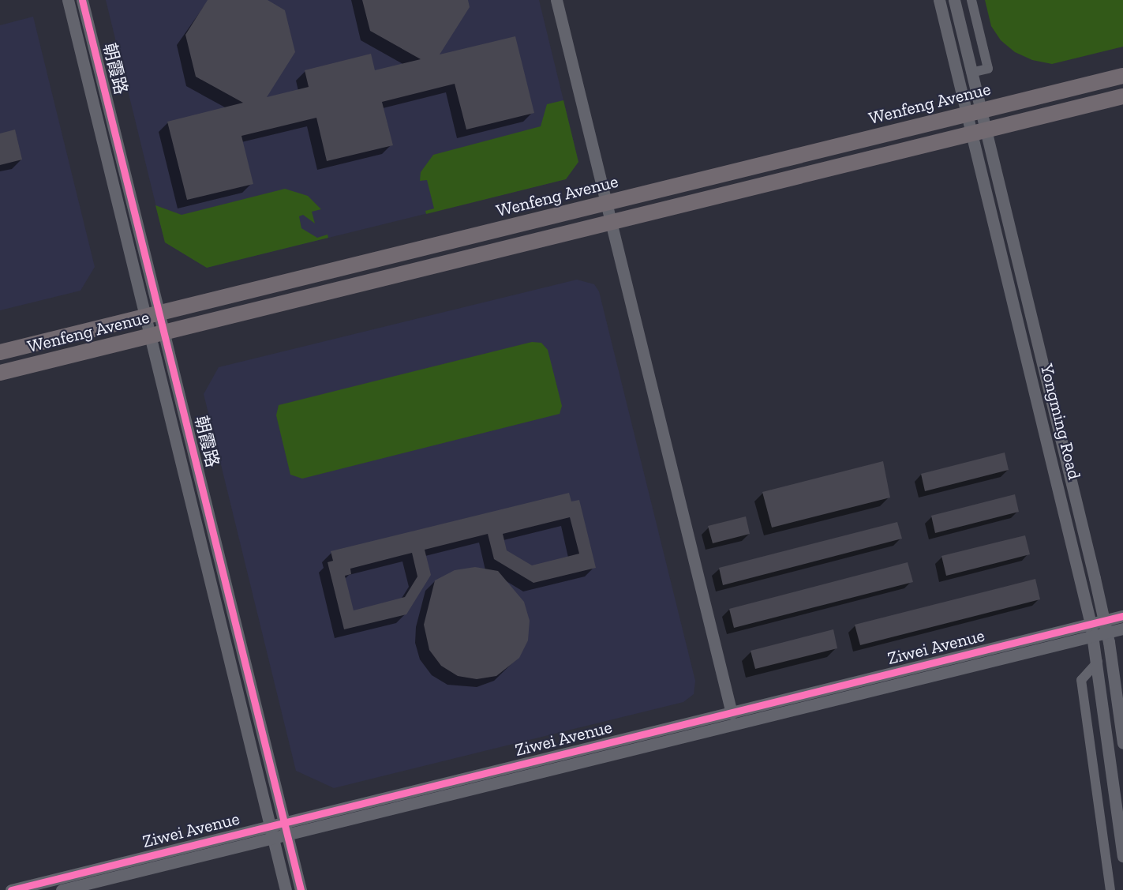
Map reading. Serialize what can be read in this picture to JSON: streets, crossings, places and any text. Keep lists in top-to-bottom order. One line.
{"streets":{"main road":["Wenfeng Avenue"],"street":["朝霞路","Yongming Road","Ziwei Avenue"]},"crossings":[["朝霞路","Wenfeng Avenue"],["朝霞路","Ziwei Avenue"],["Wenfeng Avenue","Yongming Road"],["Yongming Road","Ziwei Avenue"]]}
